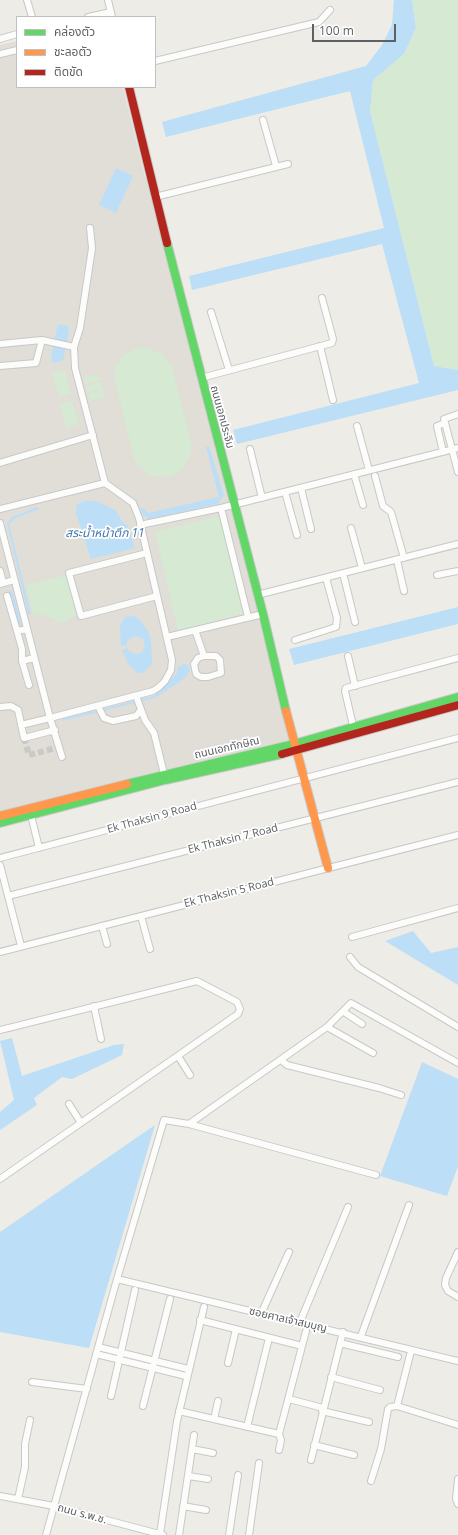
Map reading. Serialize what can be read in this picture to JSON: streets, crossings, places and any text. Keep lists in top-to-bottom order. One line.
{"streets":{"street":["ถนนเอกประจิม","ถนนเอกทักษิณ","Ek Thaksin 9 Road","Ek Thaksin 7 Road","Ek Thaksin 5 Road","ซอยศาลเจ้าสมบุญ","ถนน ร.พ.ช."]},"crossings":[["ถนนเอกประจิม","ถนนเอกทักษิณ"],["ถนนเอกประจิม","Ek Thaksin 9 Road"],["ถนนเอกประจิม","Ek Thaksin 7 Road"],["ถนนเอกประจิม","Ek Thaksin 5 Road"]],"water":["สระน้ำหน้าตึก 11"],"legend":["คล่องตัว","ชะลอตัว","ติดขัด"],"scale_bar":"100 m"}
